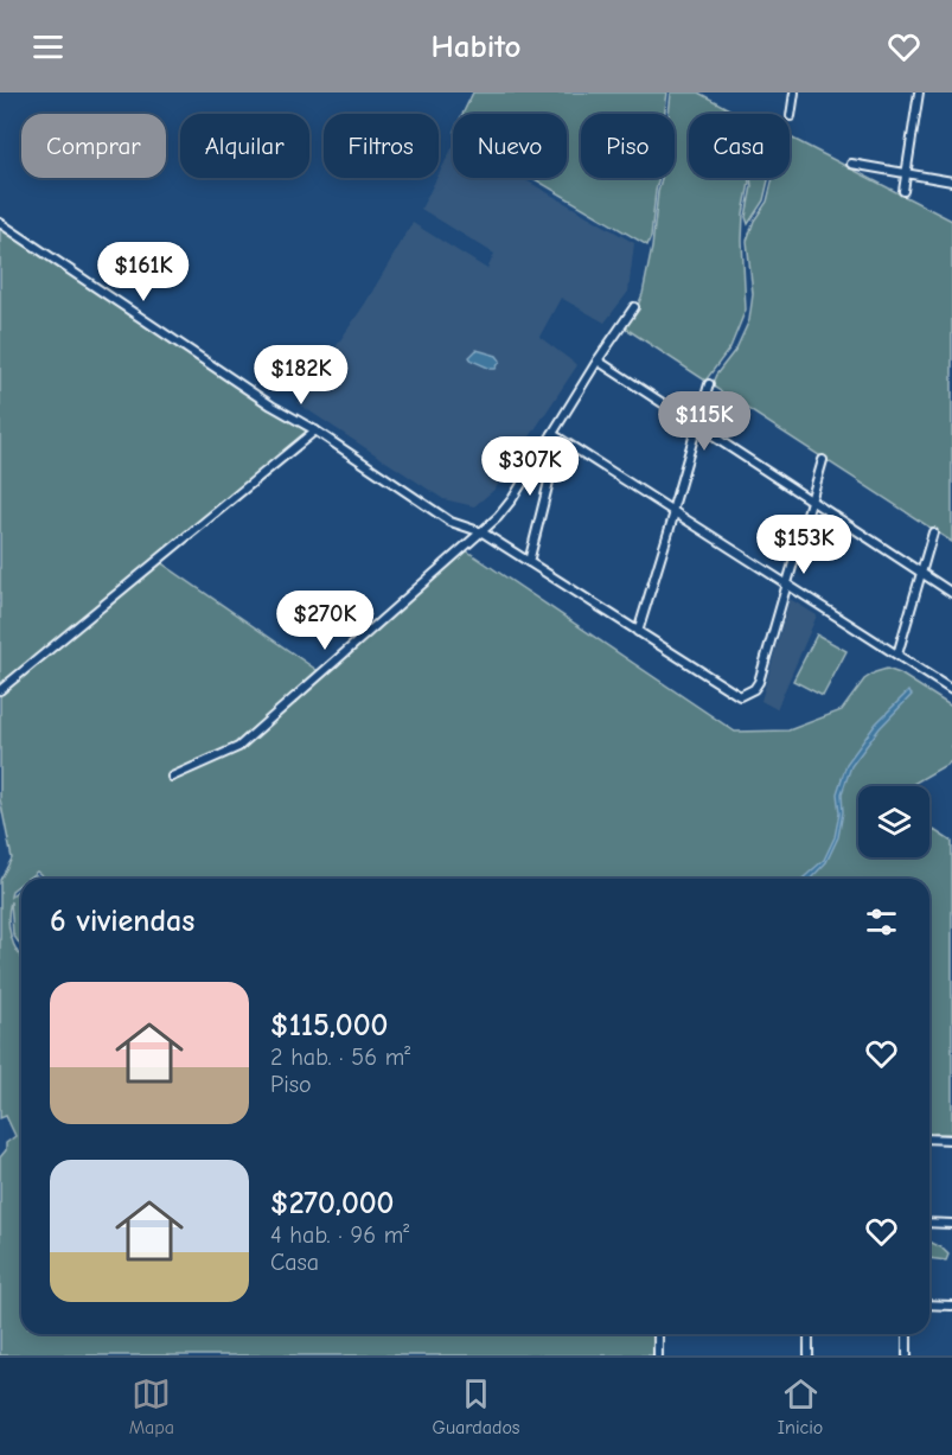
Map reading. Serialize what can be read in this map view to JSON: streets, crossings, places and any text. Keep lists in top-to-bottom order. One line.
{"page":{"header":"Habito","chip":["Comprar","Alquilar","Filtros","Nuevo","Piso","Casa"],"price":["$161K","$182K","$115K","$307K","$153K","$270K"],"heading":"6 viviendas","list":[{"name":"$115,000","note":"2 hab. · 56 m² · Piso"},{"name":"$270,000","note":"4 hab. · 96 m² · Casa"}],"tabs":["Mapa","Guardados","Inicio"]}}
